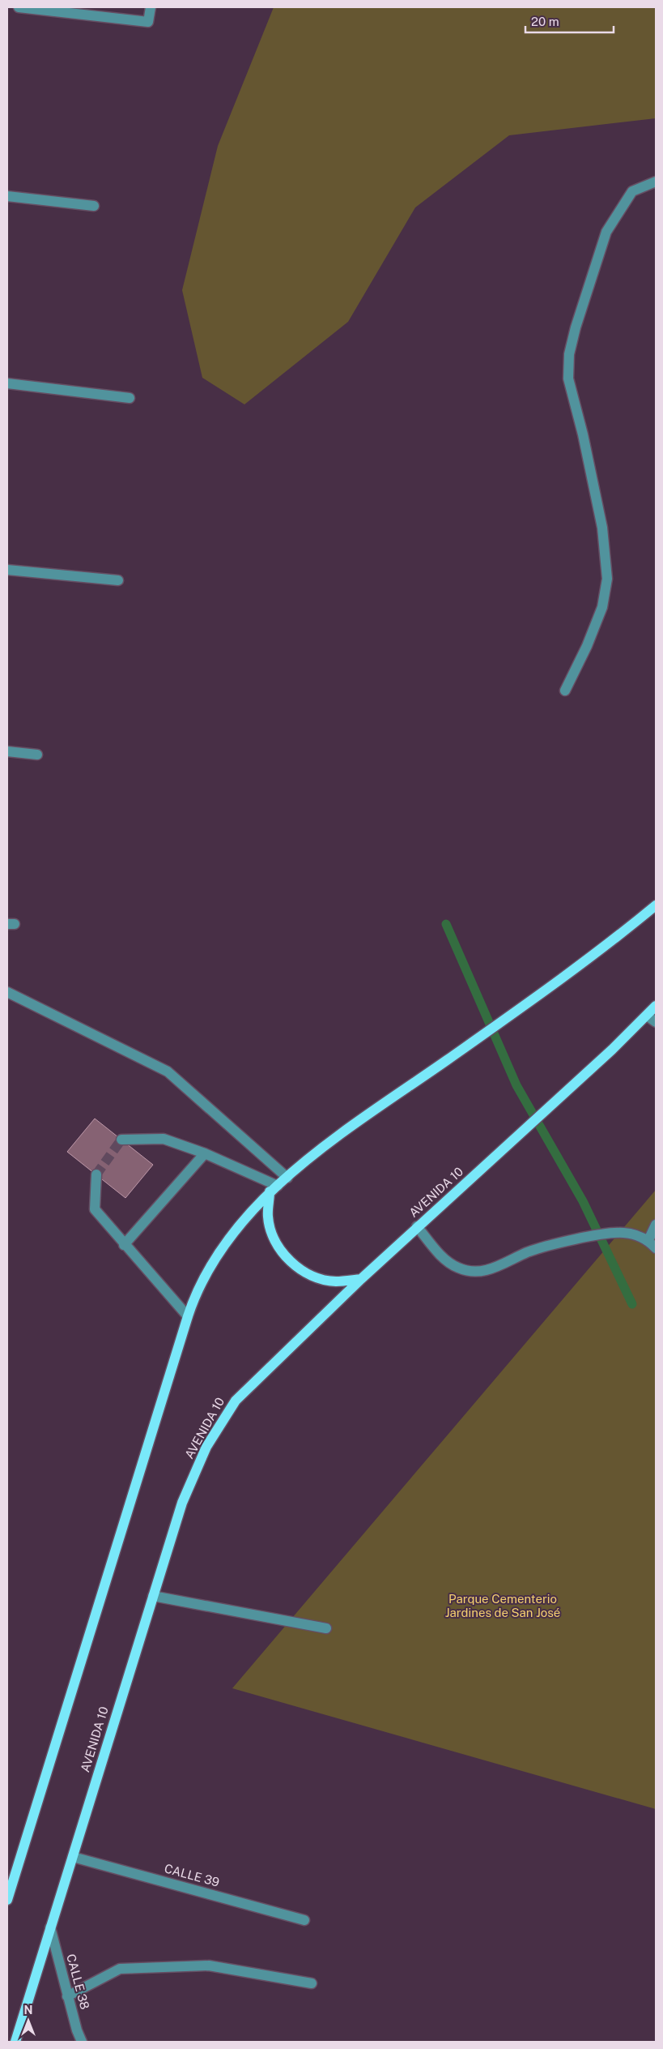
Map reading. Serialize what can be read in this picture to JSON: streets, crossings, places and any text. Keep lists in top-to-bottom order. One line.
{"streets":{"main road":["AVENIDA 10"],"street":["CALLE 39","CALLE 38"]},"crossings":[["AVENIDA 10","CALLE 39"],["AVENIDA 10","CALLE 38"]],"parks":["Parque Cementerio Jardines de San José"],"scale_bar":"20 m","north":"top"}
